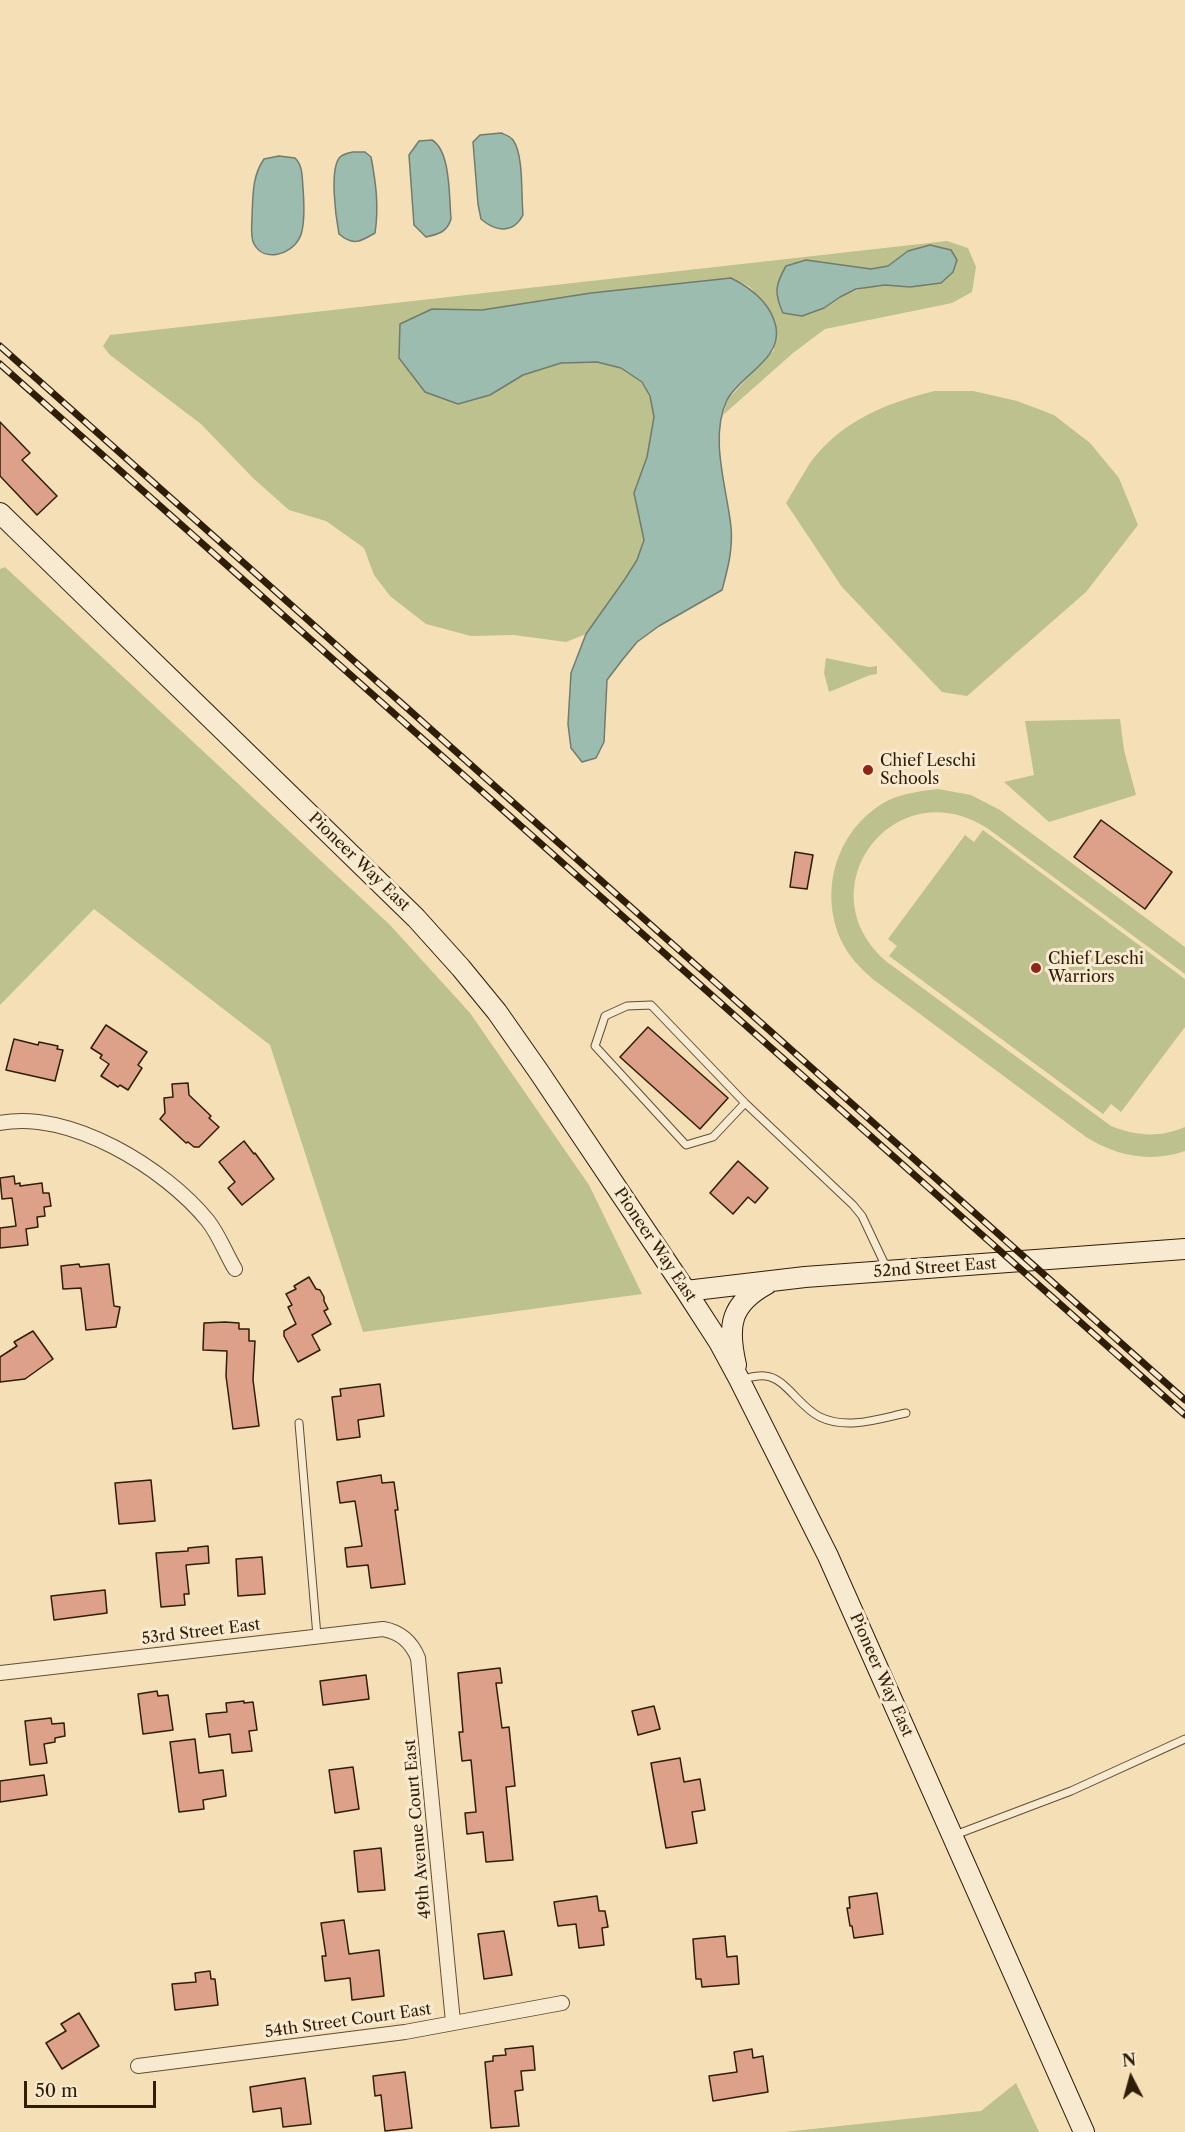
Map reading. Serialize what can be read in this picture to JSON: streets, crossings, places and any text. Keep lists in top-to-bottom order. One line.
{"streets":{"main road":["Pioneer Way East","52nd Street East"],"street":["53rd Street East","49th Avenue Court East","54th Street Court East"]},"crossings":[["Pioneer Way East","52nd Street East"],["53rd Street East","49th Avenue Court East"],["49th Avenue Court East","54th Street Court East"]],"places":["Chief Leschi Schools","Chief Leschi Warriors"],"scale_bar":"50 m","north":"top"}
